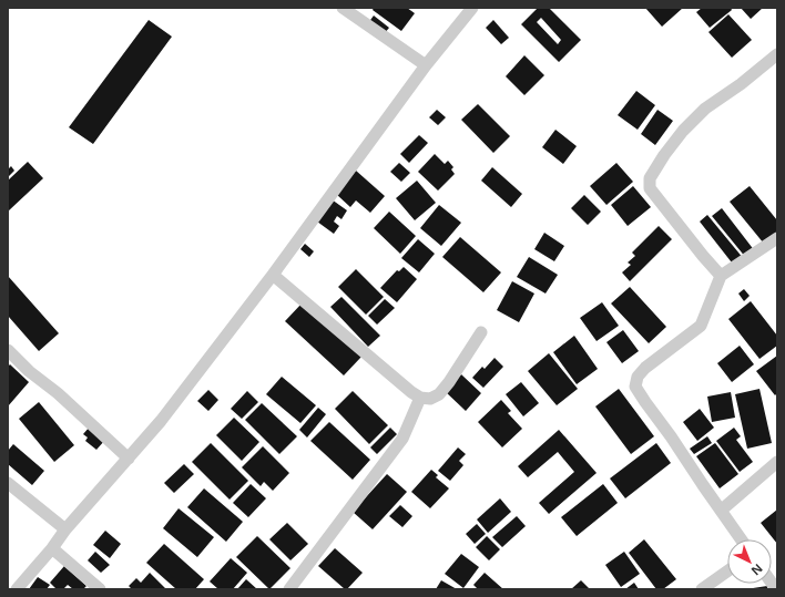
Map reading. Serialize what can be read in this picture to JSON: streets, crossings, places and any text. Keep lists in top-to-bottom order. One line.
{"north":"bottom right"}
